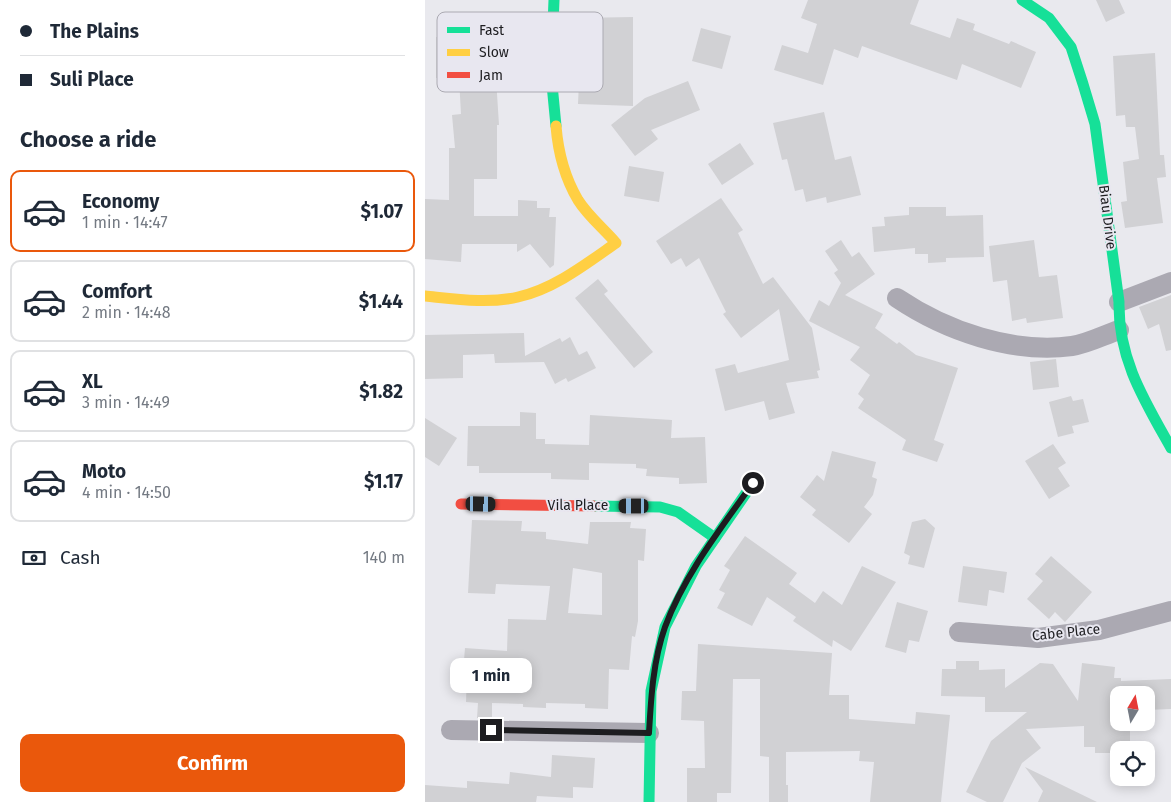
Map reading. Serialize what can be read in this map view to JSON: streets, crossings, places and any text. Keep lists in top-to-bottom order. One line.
{"streets":{"street":["Biau Drive","Vila Place","Cabe Place"]},"legend":["Fast","Slow","Jam"],"north":"top","page":{"banner":["The Plains","Suli Place"],"heading":"Choose a ride","list":[{"name":"Economy","note":"1 min · 14:47","value":"$1.07"},{"name":"Comfort","note":"2 min · 14:48","value":"$1.44"},{"name":"XL","note":"3 min · 14:49","value":"$1.82"},{"name":"Moto","note":"4 min · 14:50","value":"$1.17"}],"pay":["Cash","140 m"],"bubble":"1 min","buttons":"Confirm"}}
